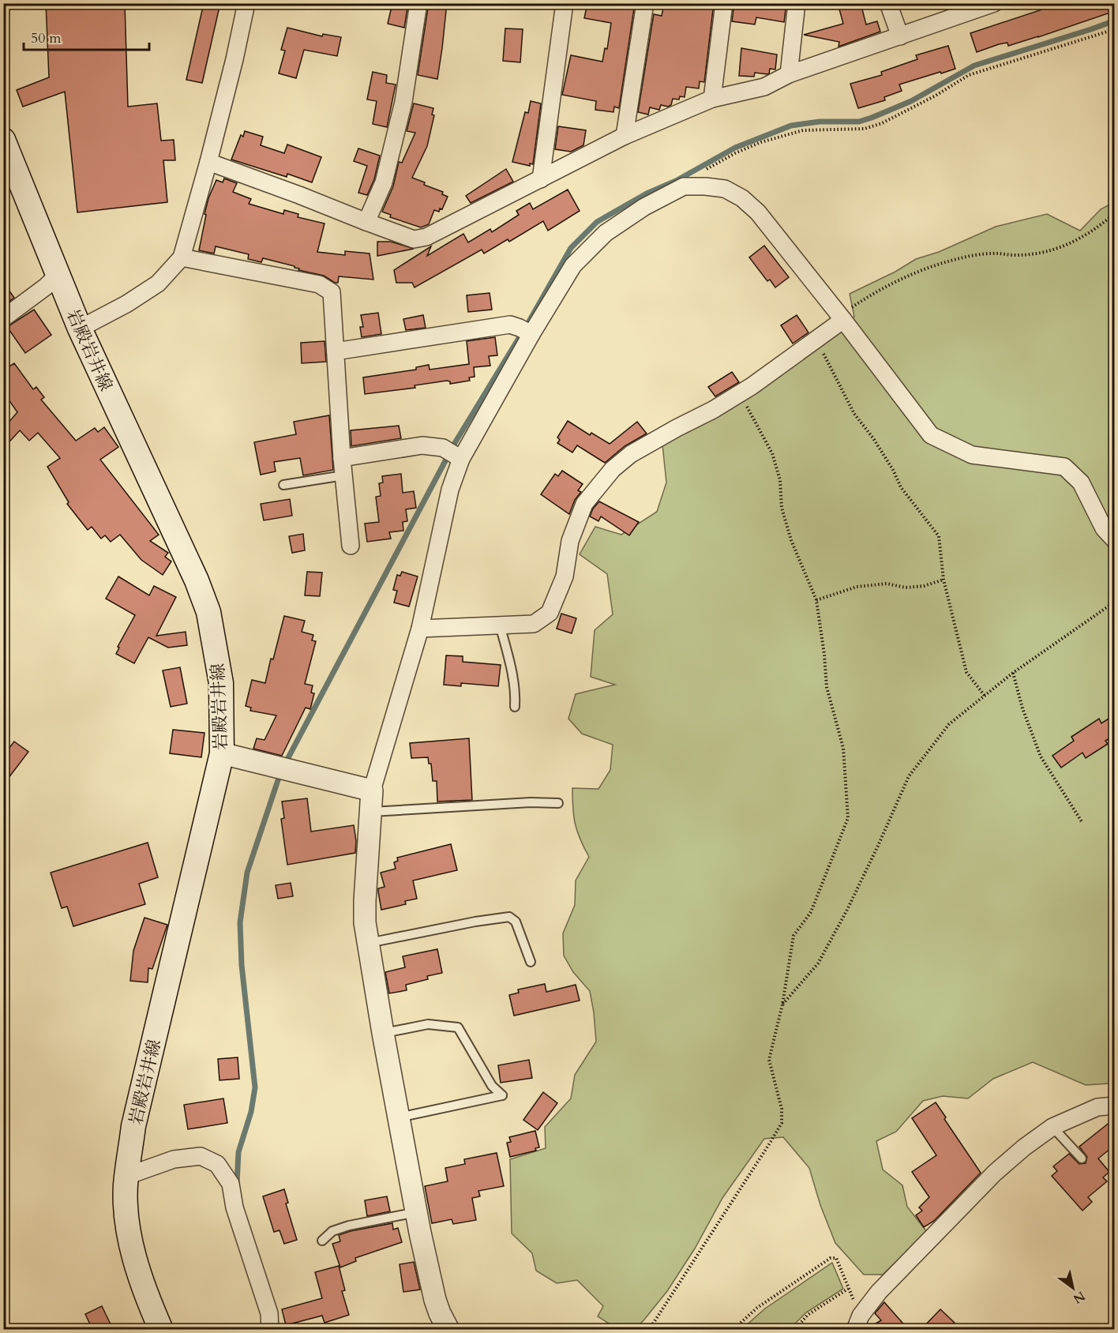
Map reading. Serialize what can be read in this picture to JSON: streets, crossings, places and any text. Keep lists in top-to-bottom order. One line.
{"streets":{"main road":["岩殿岩井線"]},"scale_bar":"50 m","north":"bottom right"}
